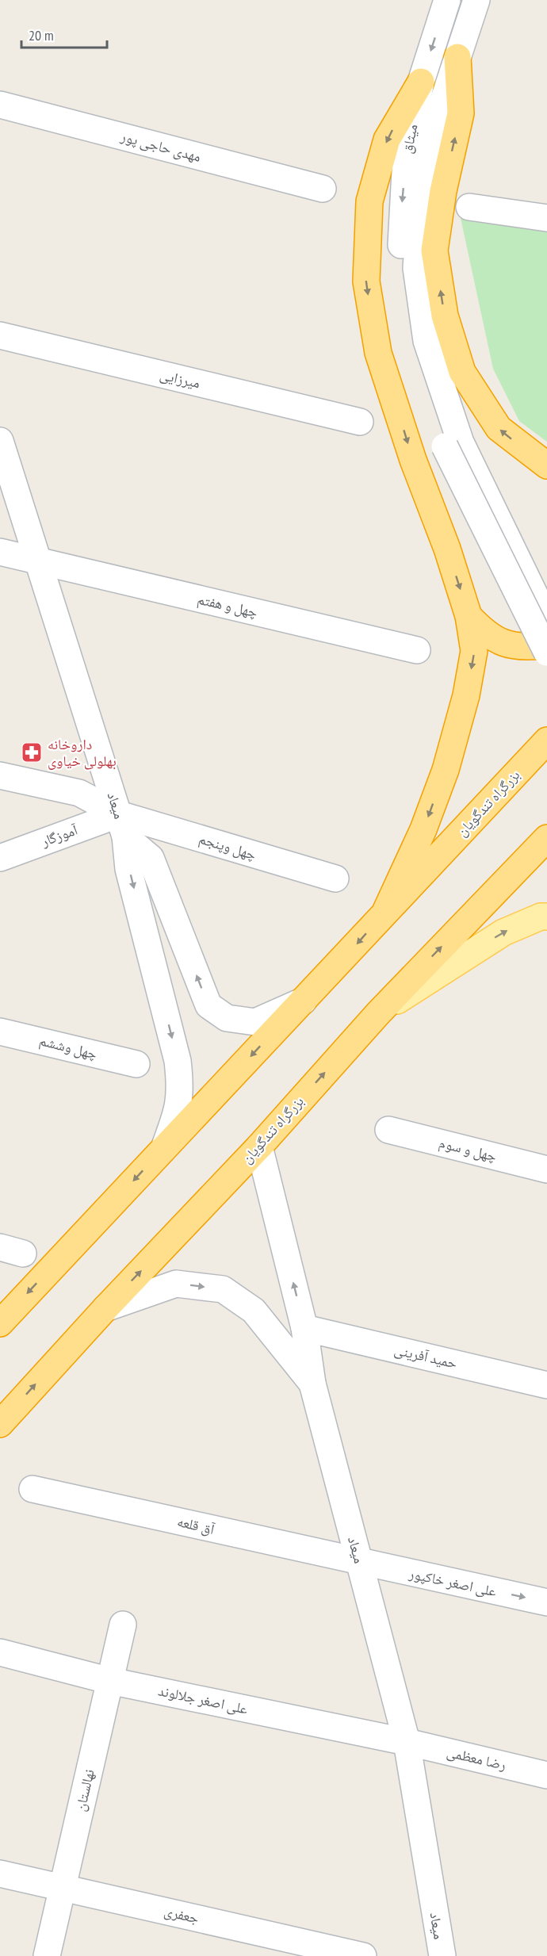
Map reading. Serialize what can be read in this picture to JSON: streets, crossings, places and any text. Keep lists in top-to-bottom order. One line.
{"streets":{"highway":["بزرگراه تندگویان"],"street":["میثاق","مهدی حاجی پور","میرزایی","چهل و هفتم","میعاد","آموزگار","چهل وپنجم","چهل وششم","چهل و سوم","حمید آفرینی","آق قلعه","علی اصغر خاکپور","علی اصغر جلالوند","رضا معظمی","نهالستان","جعفری"]},"crossings":[["چهل و هفتم","میعاد"],["بزرگراه تندگویان","میعاد"],["میعاد","آموزگار"],["میعاد","چهل وپنجم"],["میعاد","حمید آفرینی"],["میعاد","آق قلعه"],["میعاد","علی اصغر خاکپور"],["میعاد","علی اصغر جلالوند"],["میعاد","رضا معظمی"],["آموزگار","چهل وپنجم"],["آق قلعه","علی اصغر خاکپور"],["علی اصغر جلالوند","رضا معظمی"],["علی اصغر جلالوند","نهالستان"],["نهالستان","جعفری"]],"one_way":["علی اصغر خاکپور"],"places":{"pharmacy":["داروخانه بهلولی خیاوی"]},"scale_bar":"20 m"}
